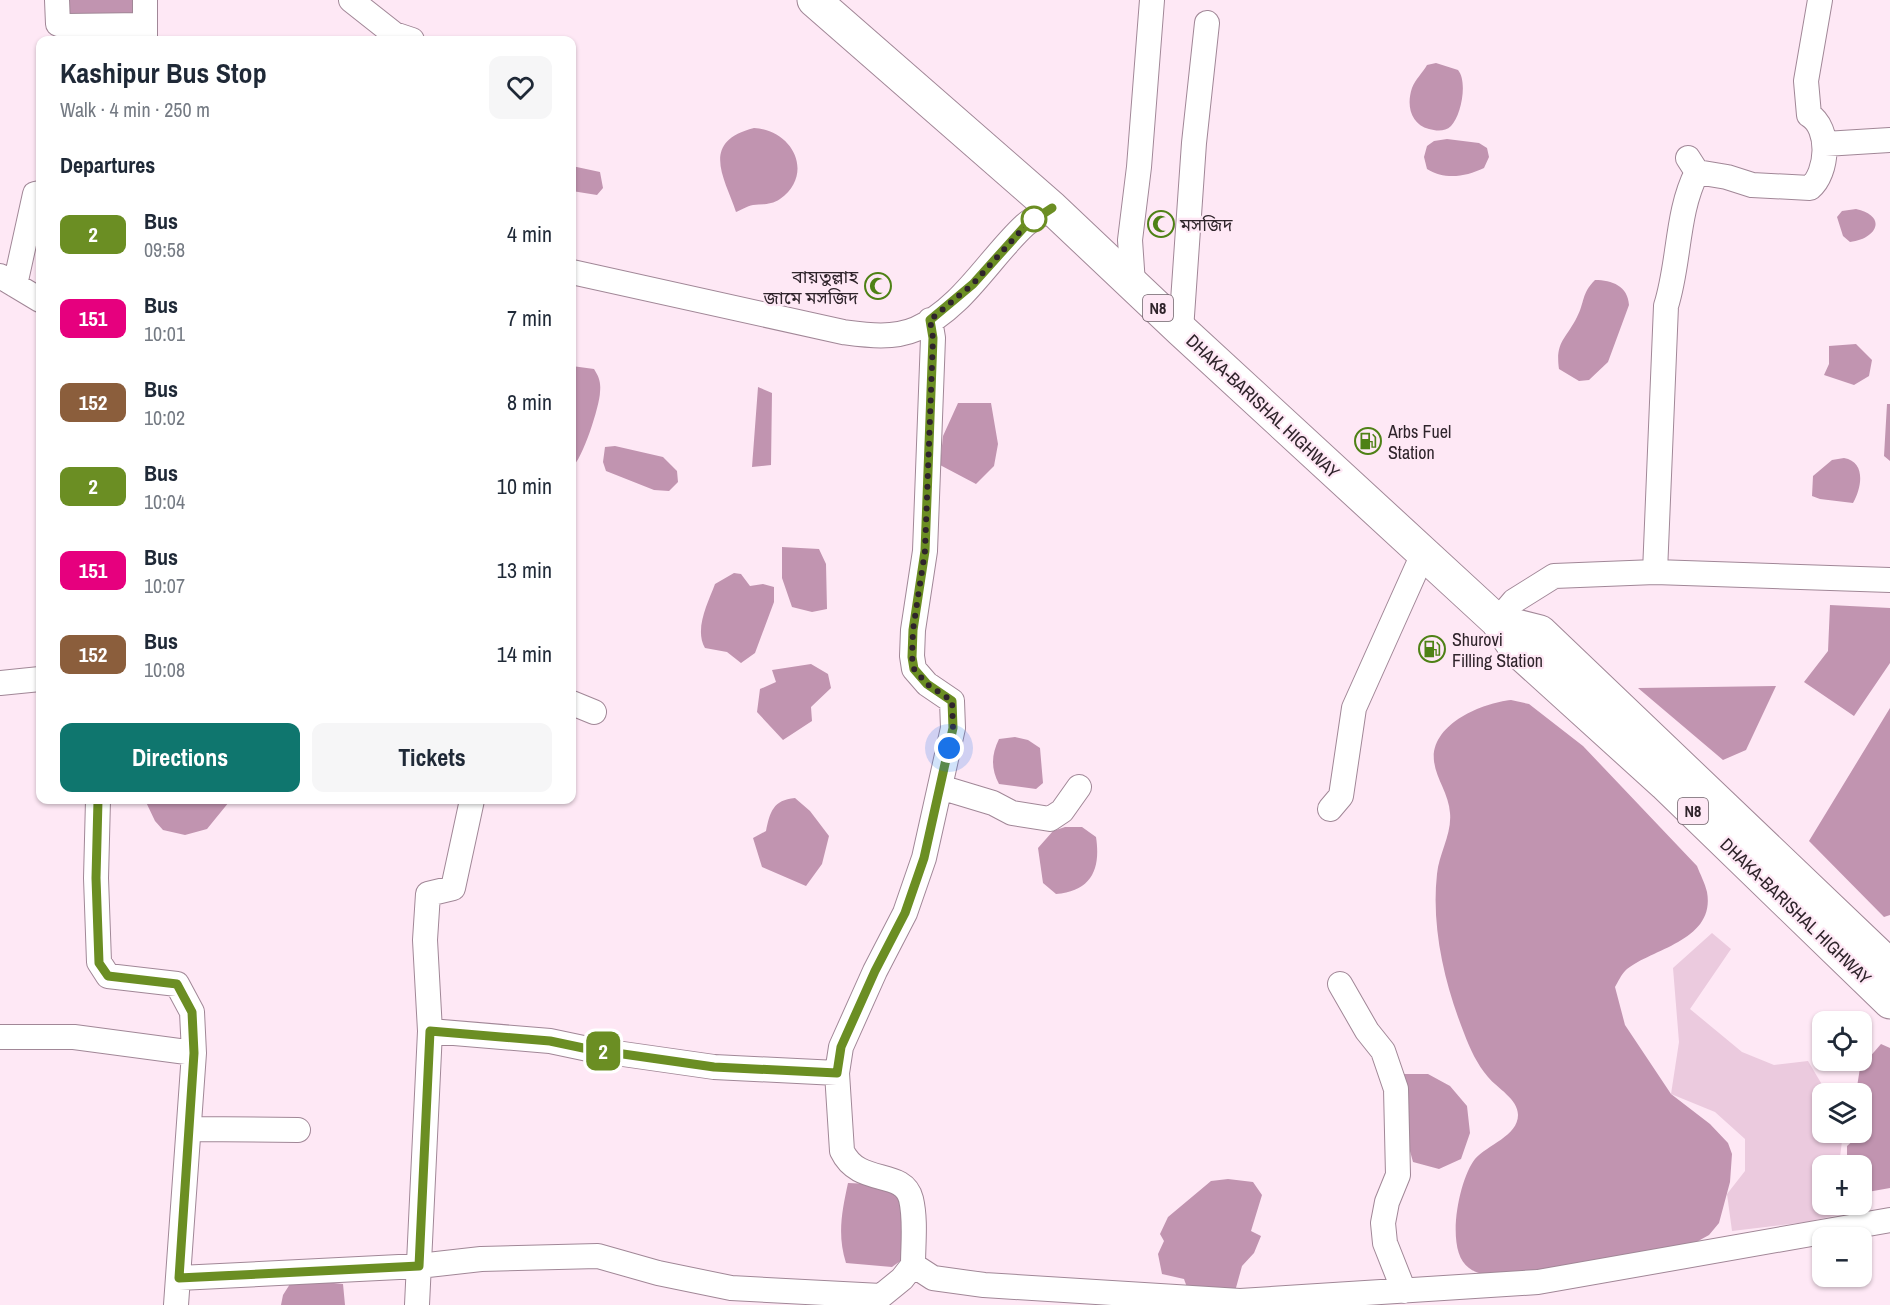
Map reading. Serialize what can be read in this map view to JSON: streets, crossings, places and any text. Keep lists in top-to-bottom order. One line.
{"streets":{"highway":["N8","DHAKA-BARISHAL HIGHWAY"]},"places":{"mosque":["মসজিদ","বায়তুল্লাহ জামে মসজিদ"],"fuel station":["Arbs Fuel Station","Shurovi Filling Station"]},"lines":["bus line 2"],"page":{"on_map":"2","heading":[["Kashipur Bus Stop","Walk · 4 min · 250 m"],"Departures"],"list":[{"mark":"2","name":"Bus","note":"09:58","value":"4 min"},{"mark":"151","name":"Bus","note":"10:01","value":"7 min"},{"mark":"152","name":"Bus","note":"10:02","value":"8 min"},{"mark":"2","name":"Bus","note":"10:04","value":"10 min"},{"mark":"151","name":"Bus","note":"10:07","value":"13 min"},{"mark":"152","name":"Bus","note":"10:08","value":"14 min"}],"buttons":["Directions","Tickets"],"map_buttons":["+","−"]}}
